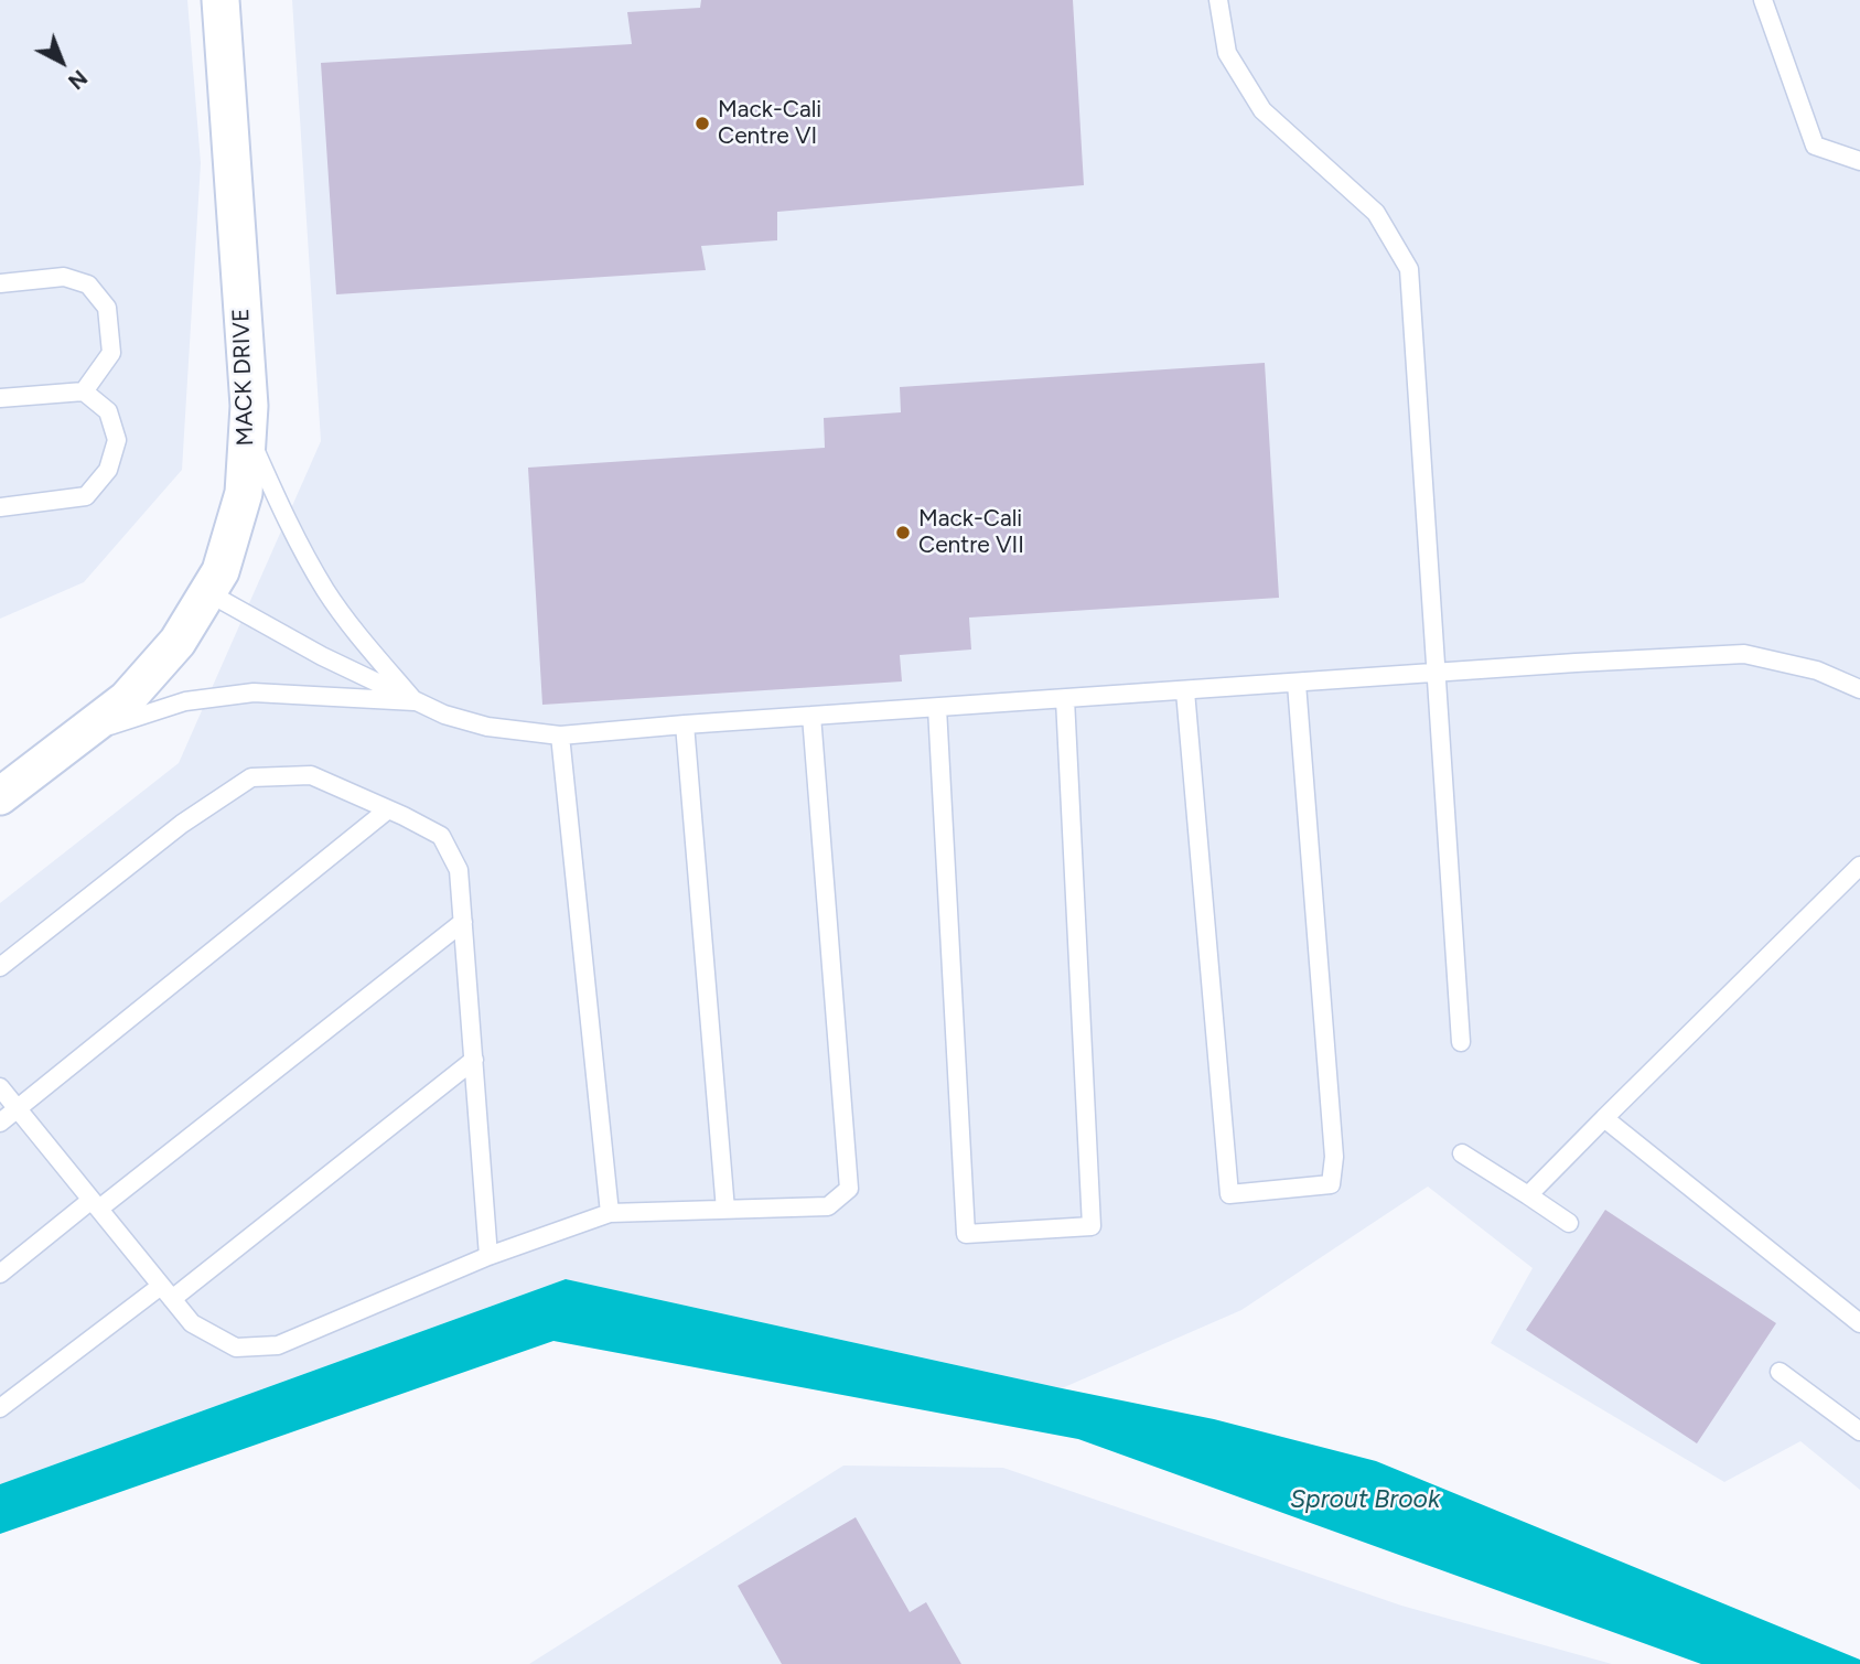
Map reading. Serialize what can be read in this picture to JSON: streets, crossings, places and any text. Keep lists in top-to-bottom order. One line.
{"streets":{"street":["MACK DRIVE"]},"water":["Sprout Brook"],"places":["Mack-Cali Centre VI","Mack-Cali Centre VII"],"north":"bottom right"}
